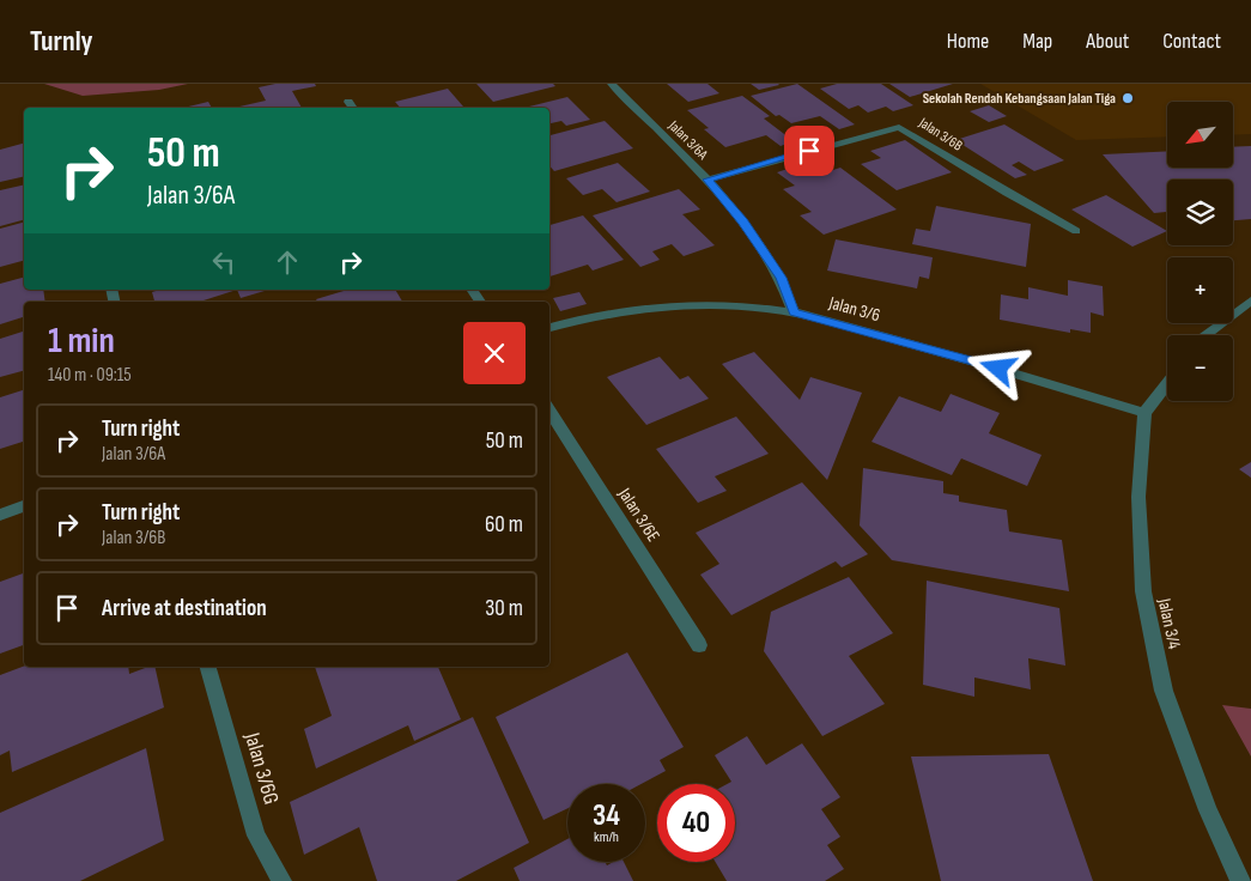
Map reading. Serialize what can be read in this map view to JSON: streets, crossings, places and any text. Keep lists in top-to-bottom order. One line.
{"streets":{"street":["Jalan 3/6B","Jalan 3/6A","Jalan 3/6","Jalan 3/6E","Jalan 3/4","Jalan 3/6G"]},"crossings":[["Jalan 3/6B","Jalan 3/6A"],["Jalan 3/6A","Jalan 3/6"],["Jalan 3/6","Jalan 3/4"]],"places":["Sekolah Rendah Kebangsaan Jalan Tiga"],"north":"bottom left","page":{"header":"Turnly","nav":["Home","Map","About","Contact"],"map_buttons":["+","−"],"turn":["50 m","Jalan 3/6A"],"heading":["1 min","140 m · 09:15"],"list":[{"name":"Turn right","note":"Jalan 3/6A","value":"50 m"},{"name":"Turn right","note":"Jalan 3/6B","value":"60 m"},{"name":"Arrive at destination","value":"30 m"}],"speed":"34 km/h","limit":"40"}}
